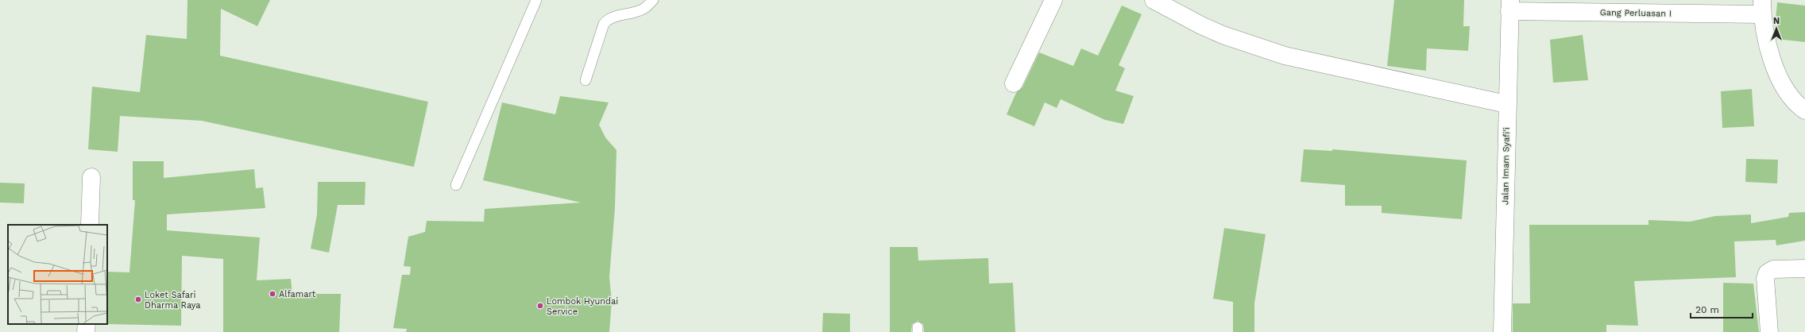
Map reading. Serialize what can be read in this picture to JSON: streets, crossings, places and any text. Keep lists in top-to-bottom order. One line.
{"streets":{"street":["Gang Perluasan I","Jalan Imam Syafi'i"]},"crossings":[["Gang Perluasan I","Jalan Imam Syafi'i"]],"places":["Alfamart","Loket Safari Dharma Raya","Lombok Hyundai Service"],"scale_bar":"20 m","north":"top"}
